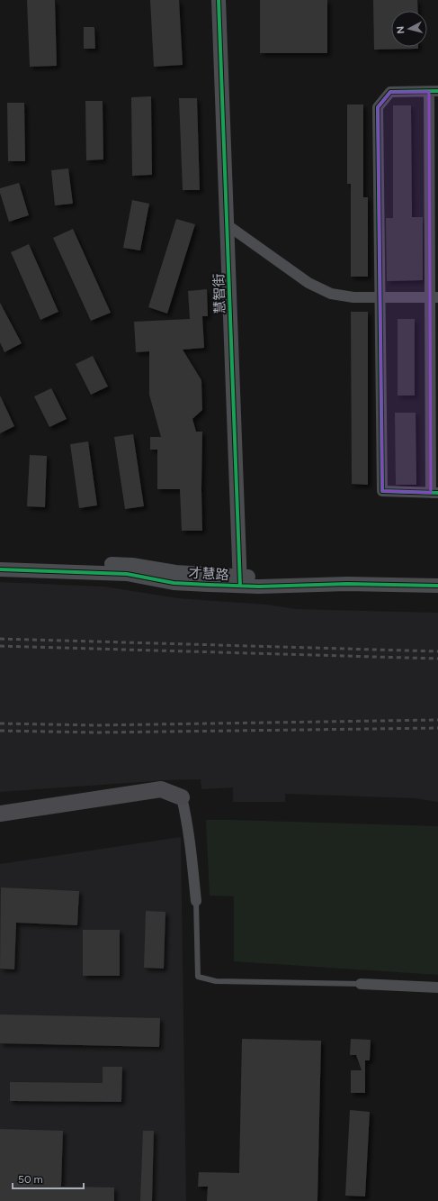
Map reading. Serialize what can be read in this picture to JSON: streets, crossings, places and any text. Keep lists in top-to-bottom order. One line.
{"streets":{"street":["慧智街","才慧路"]},"crossings":[["慧智街","才慧路"]],"scale_bar":"50 m","north":"left"}
